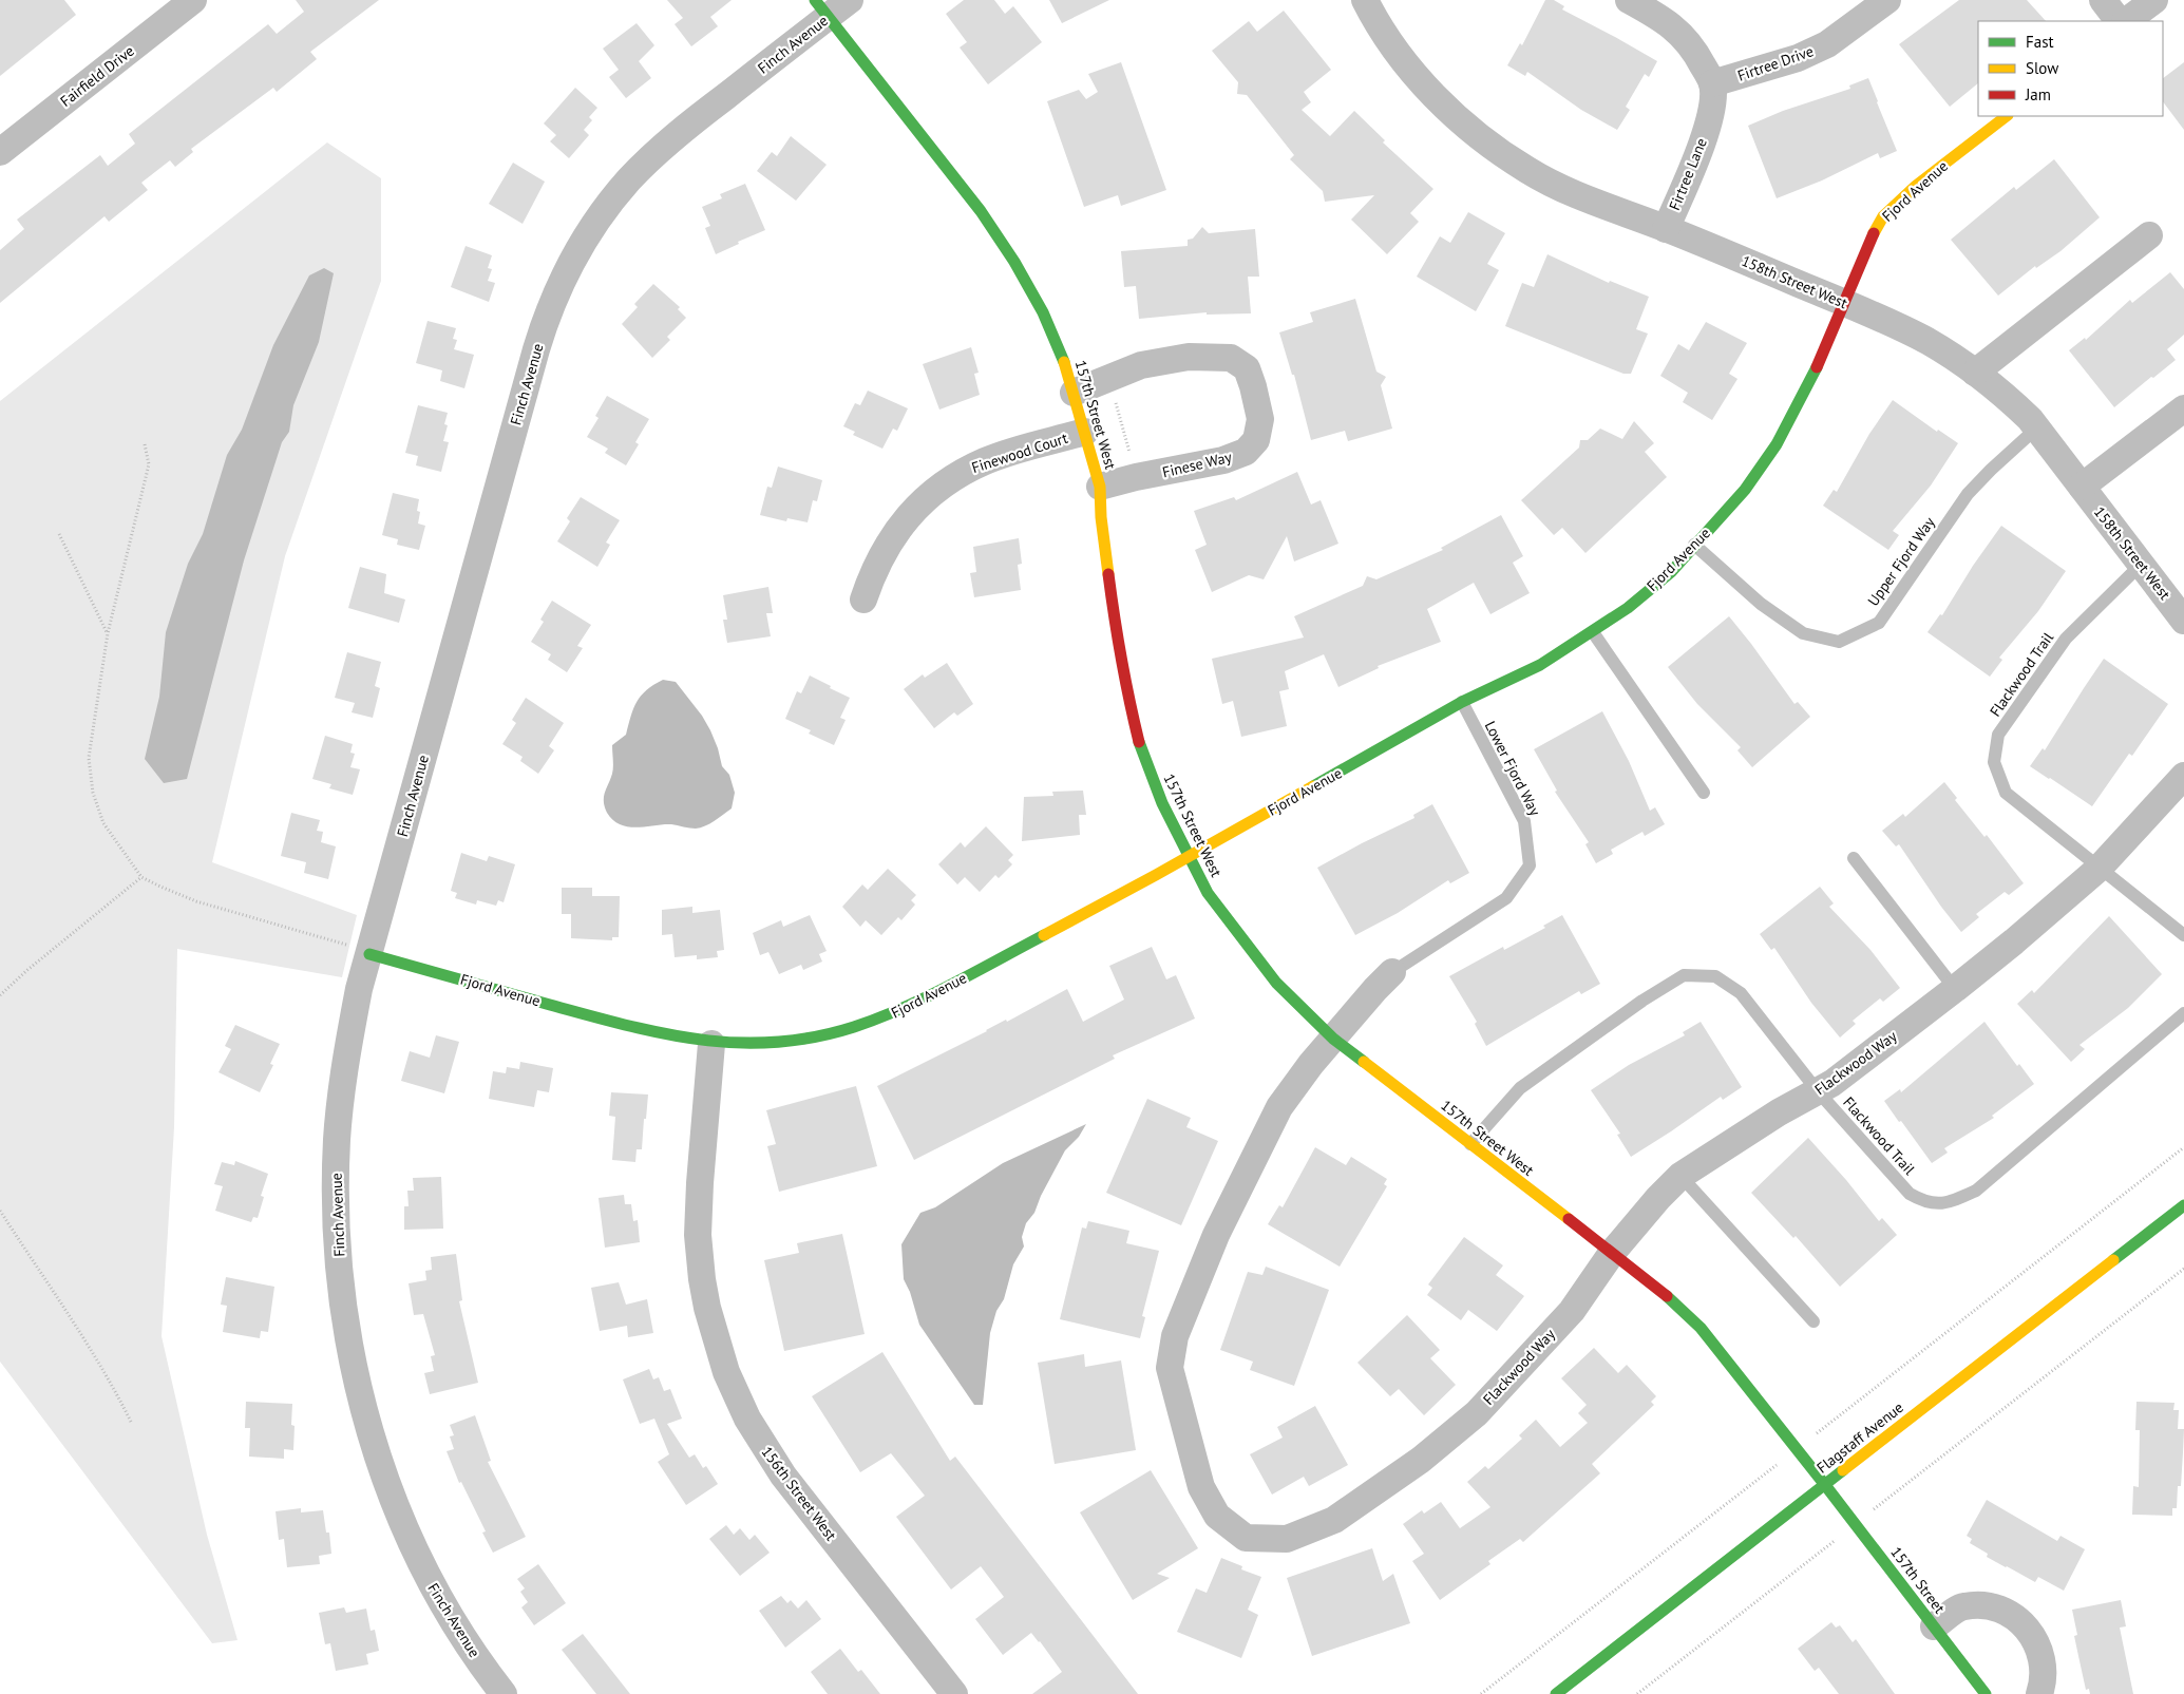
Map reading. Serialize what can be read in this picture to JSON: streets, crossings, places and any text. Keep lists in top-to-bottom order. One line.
{"streets":{"street":["Finch Avenue","Firtree Drive","Fairfield Drive","Firtree Lane","Fjord Avenue","158th Street West","157th Street West","Finewood Court","Finese Way","Flackwood Way","Flagstaff Avenue","156th Street West","157th Street"],"lane":["Upper Fjord Way","Flackwood Trail","Lower Fjord Way"]},"crossings":[["Finch Avenue","Fjord Avenue"],["Finch Avenue","157th Street West"],["Firtree Drive","Firtree Lane"],["Firtree Lane","158th Street West"],["Fjord Avenue","158th Street West"],["Fjord Avenue","157th Street West"],["Fjord Avenue","Upper Fjord Way"],["Fjord Avenue","Lower Fjord Way"],["Fjord Avenue","156th Street West"],["158th Street West","Upper Fjord Way"],["158th Street West","Flackwood Trail"],["157th Street West","Finewood Court"],["157th Street West","Finese Way"],["157th Street West","Flackwood Trail"],["157th Street West","Flackwood Way"],["157th Street West","Flagstaff Avenue"],["157th Street West","157th Street"],["Flackwood Trail","Flackwood Way"],["Lower Fjord Way","Flackwood Way"],["Flagstaff Avenue","157th Street"]],"legend":["Fast","Slow","Jam"]}
